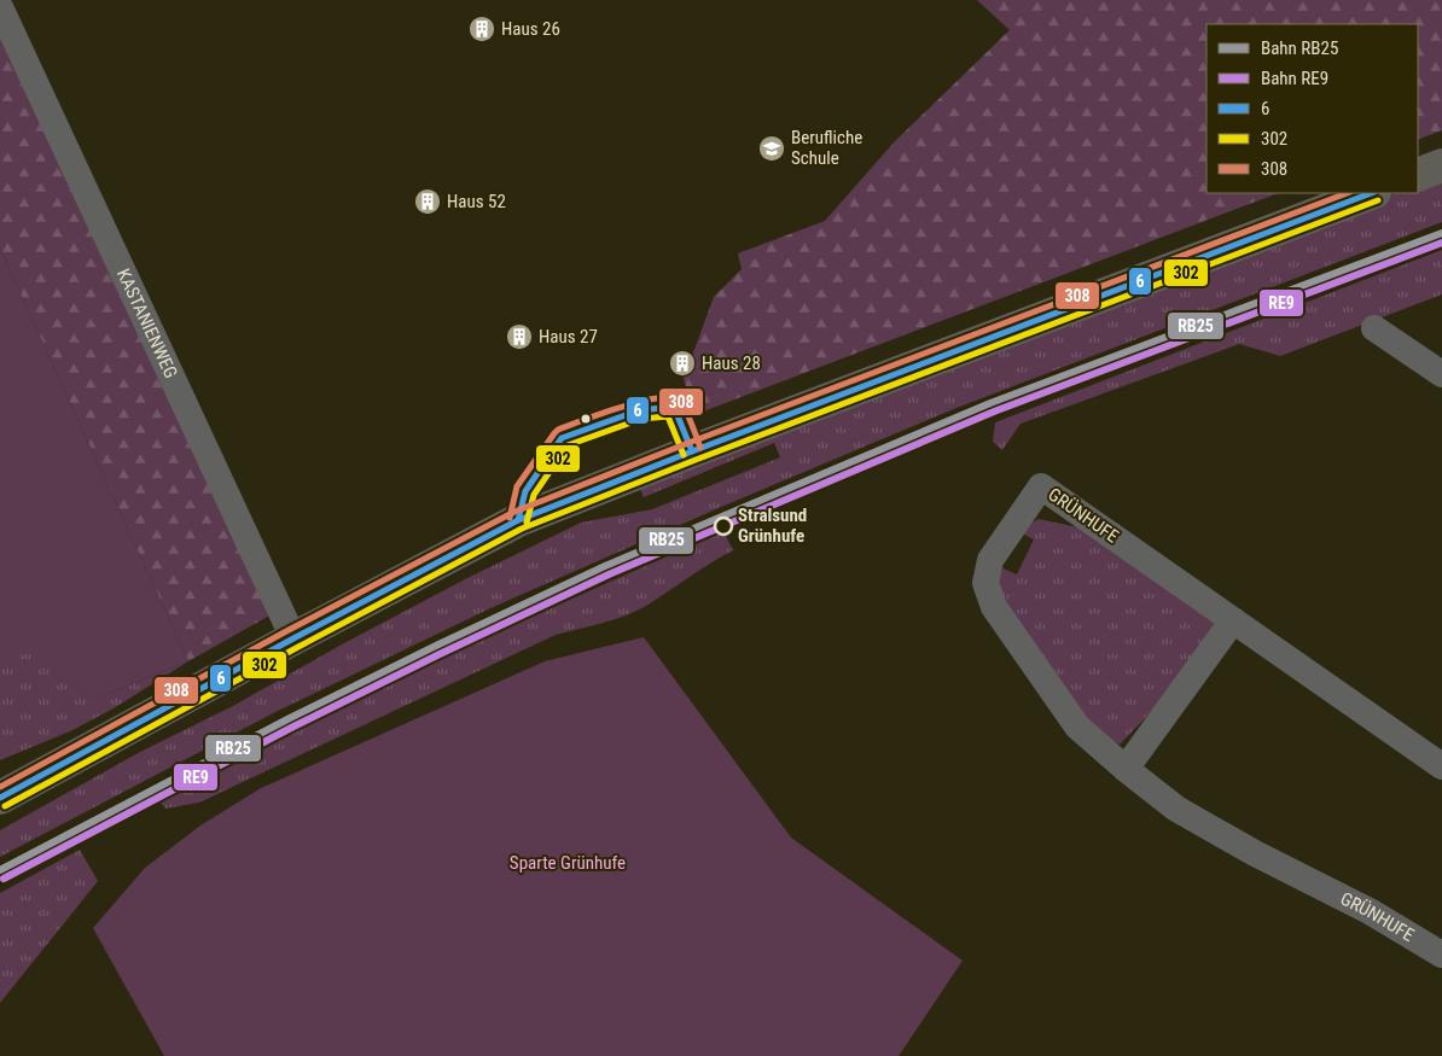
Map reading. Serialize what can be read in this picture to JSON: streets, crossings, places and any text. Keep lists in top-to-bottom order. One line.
{"streets":{"street":["KASTANIENWEG","GRÜNHUFE"]},"parks":["Sparte Grünhufe"],"places":{"building":["Haus 26","Haus 52","Haus 27","Haus 28"],"school or university":["Berufliche Schule"],"other":["Stralsund Grünhufe"]},"lines":["transit line 6","transit line 308","transit line 302","rail line RB25","rail line RE9"],"legend":["Bahn RB25","Bahn RE9","6","302","308"]}
